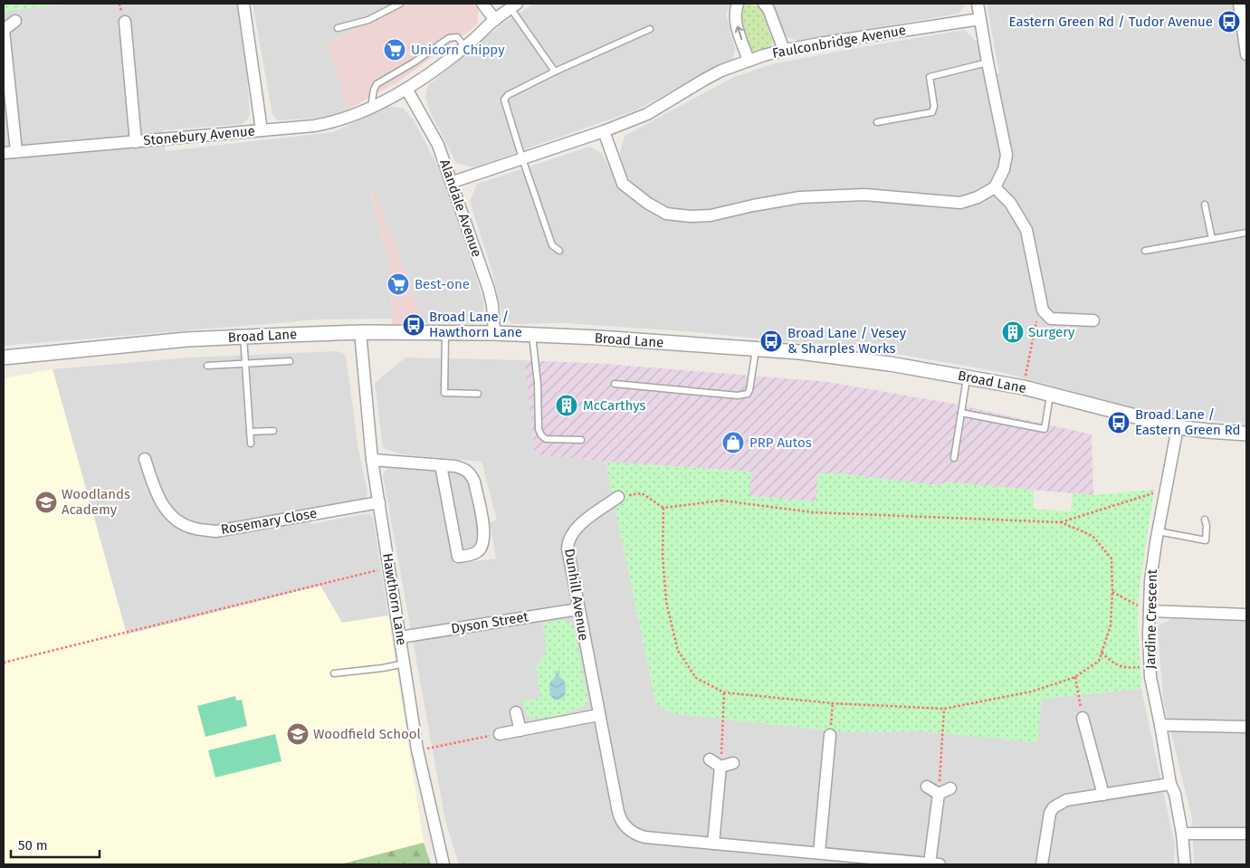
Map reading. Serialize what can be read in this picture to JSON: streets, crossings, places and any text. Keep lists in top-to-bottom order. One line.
{"streets":{"street":["Faulconbridge Avenue","Stonebury Avenue","Alandale Avenue","Broad Lane","Rosemary Close","Dunhill Avenue","Hawthorn Lane","Jardine Crescent","Dyson Street"]},"crossings":[["Faulconbridge Avenue","Alandale Avenue"],["Stonebury Avenue","Alandale Avenue"],["Alandale Avenue","Broad Lane"],["Broad Lane","Hawthorn Lane"],["Broad Lane","Jardine Crescent"],["Rosemary Close","Hawthorn Lane"],["Dunhill Avenue","Dyson Street"],["Hawthorn Lane","Dyson Street"]],"places":{"bus stop":["Eastern Green Rd / Tudor Avenue","Broad Lane / Hawthorn Lane","Broad Lane / Vesey & Sharples Works","Broad Lane / Eastern Green Rd"],"supermarket":["Unicorn Chippy","Best-one"],"building":["Surgery","McCarthys"],"shop":["PRP Autos"],"school or university":["Woodlands Academy","Woodfield School"]},"scale_bar":"50 m"}
